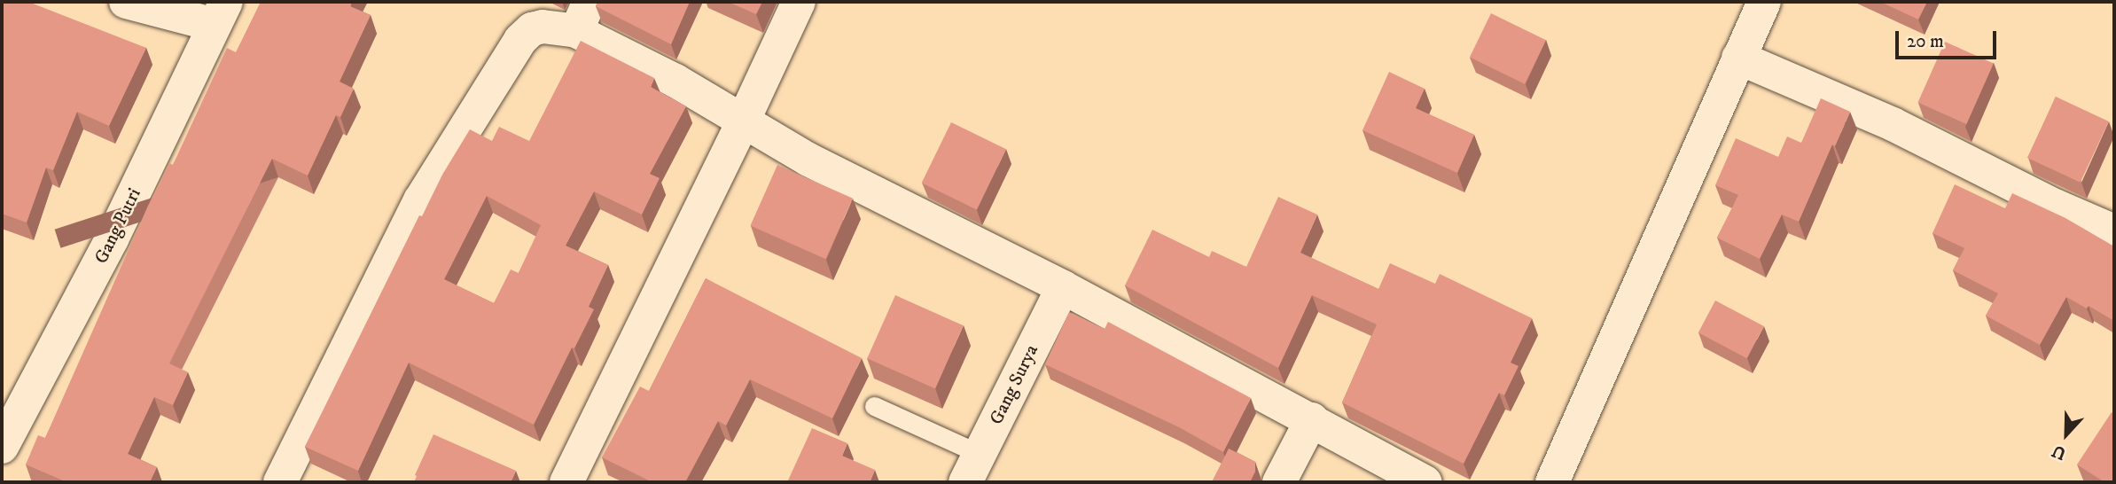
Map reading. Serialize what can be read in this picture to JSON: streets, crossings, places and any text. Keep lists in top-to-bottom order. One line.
{"streets":{"street":["Gang Putri","Gang Surya"]},"scale_bar":"20 m","north":"bottom"}
